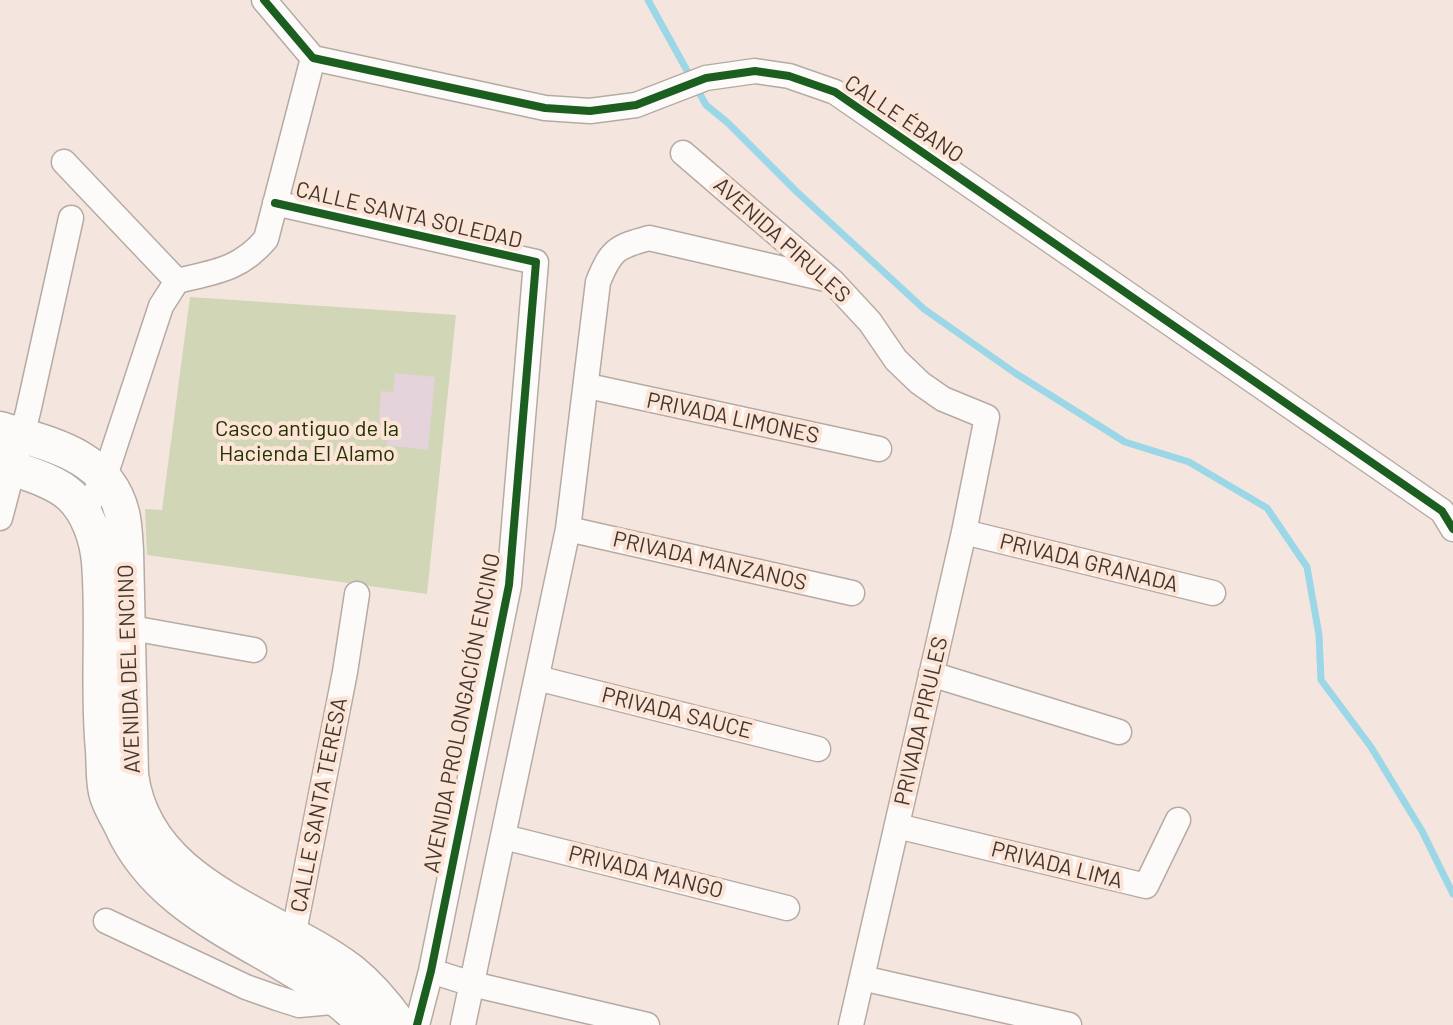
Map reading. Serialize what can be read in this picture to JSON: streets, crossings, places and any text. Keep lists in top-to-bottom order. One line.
{"streets":{"street":["CALLE ÉBANO","CALLE SANTA SOLEDAD","AVENIDA PIRULES","PRIVADA LIMONES","PRIVADA MANZANOS","PRIVADA GRANADA","AVENIDA DEL ENCINO","AVENIDA PROLONGACIÓN ENCINO","PRIVADA SAUCE","PRIVADA PIRULES","CALLE SANTA TERESA","PRIVADA LIMA","PRIVADA MANGO"]},"crossings":[["CALLE SANTA SOLEDAD","AVENIDA PROLONGACIÓN ENCINO"],["AVENIDA PIRULES","PRIVADA PIRULES"],["PRIVADA GRANADA","PRIVADA PIRULES"],["AVENIDA DEL ENCINO","CALLE SANTA TERESA"],["PRIVADA PIRULES","PRIVADA LIMA"]],"parks":["Casco antiguo de la Hacienda El Alamo"]}
